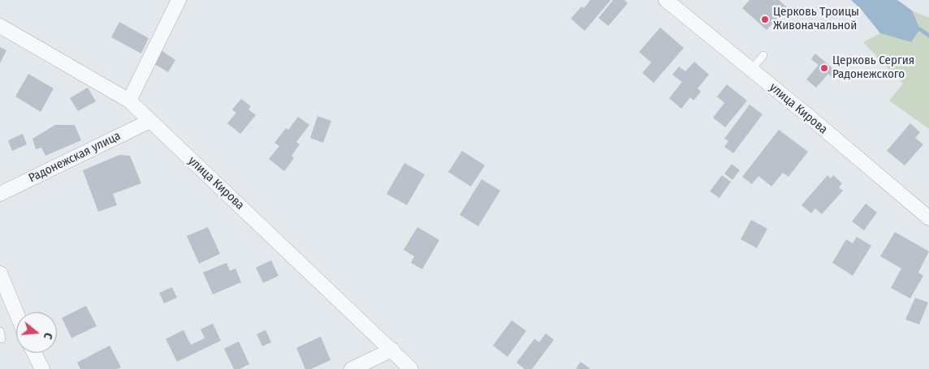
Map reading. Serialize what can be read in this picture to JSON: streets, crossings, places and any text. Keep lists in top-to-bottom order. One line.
{"streets":{"street":["улица Кирова","Радонежская улица"]},"crossings":[["улица Кирова","Радонежская улица"]],"places":["Церковь Троицы Живоначальной","Церковь Сергия Радонежского"],"north":"right"}
